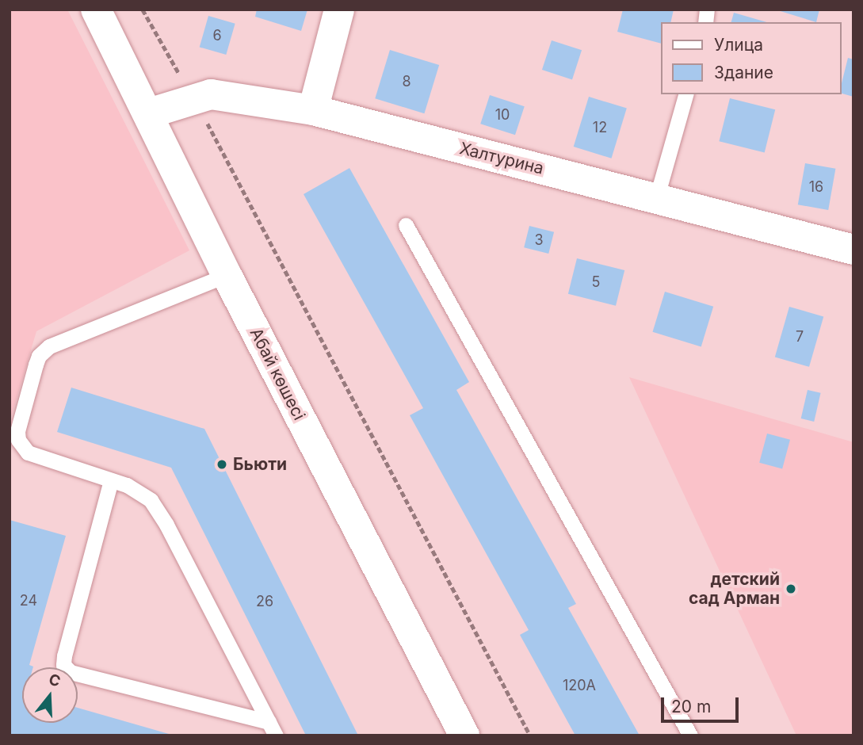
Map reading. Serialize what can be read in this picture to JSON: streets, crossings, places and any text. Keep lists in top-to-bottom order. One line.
{"streets":{"street":["Халтурина","Абай көшесі"]},"crossings":[["Халтурина","Абай көшесі"]],"places":["Бьюти","детский сад Арман"],"house_numbers":["6","8","10","12","16","3","5","7","24","26","120А"],"legend":["Улица","Здание"],"scale_bar":"20 m","north":"top"}
